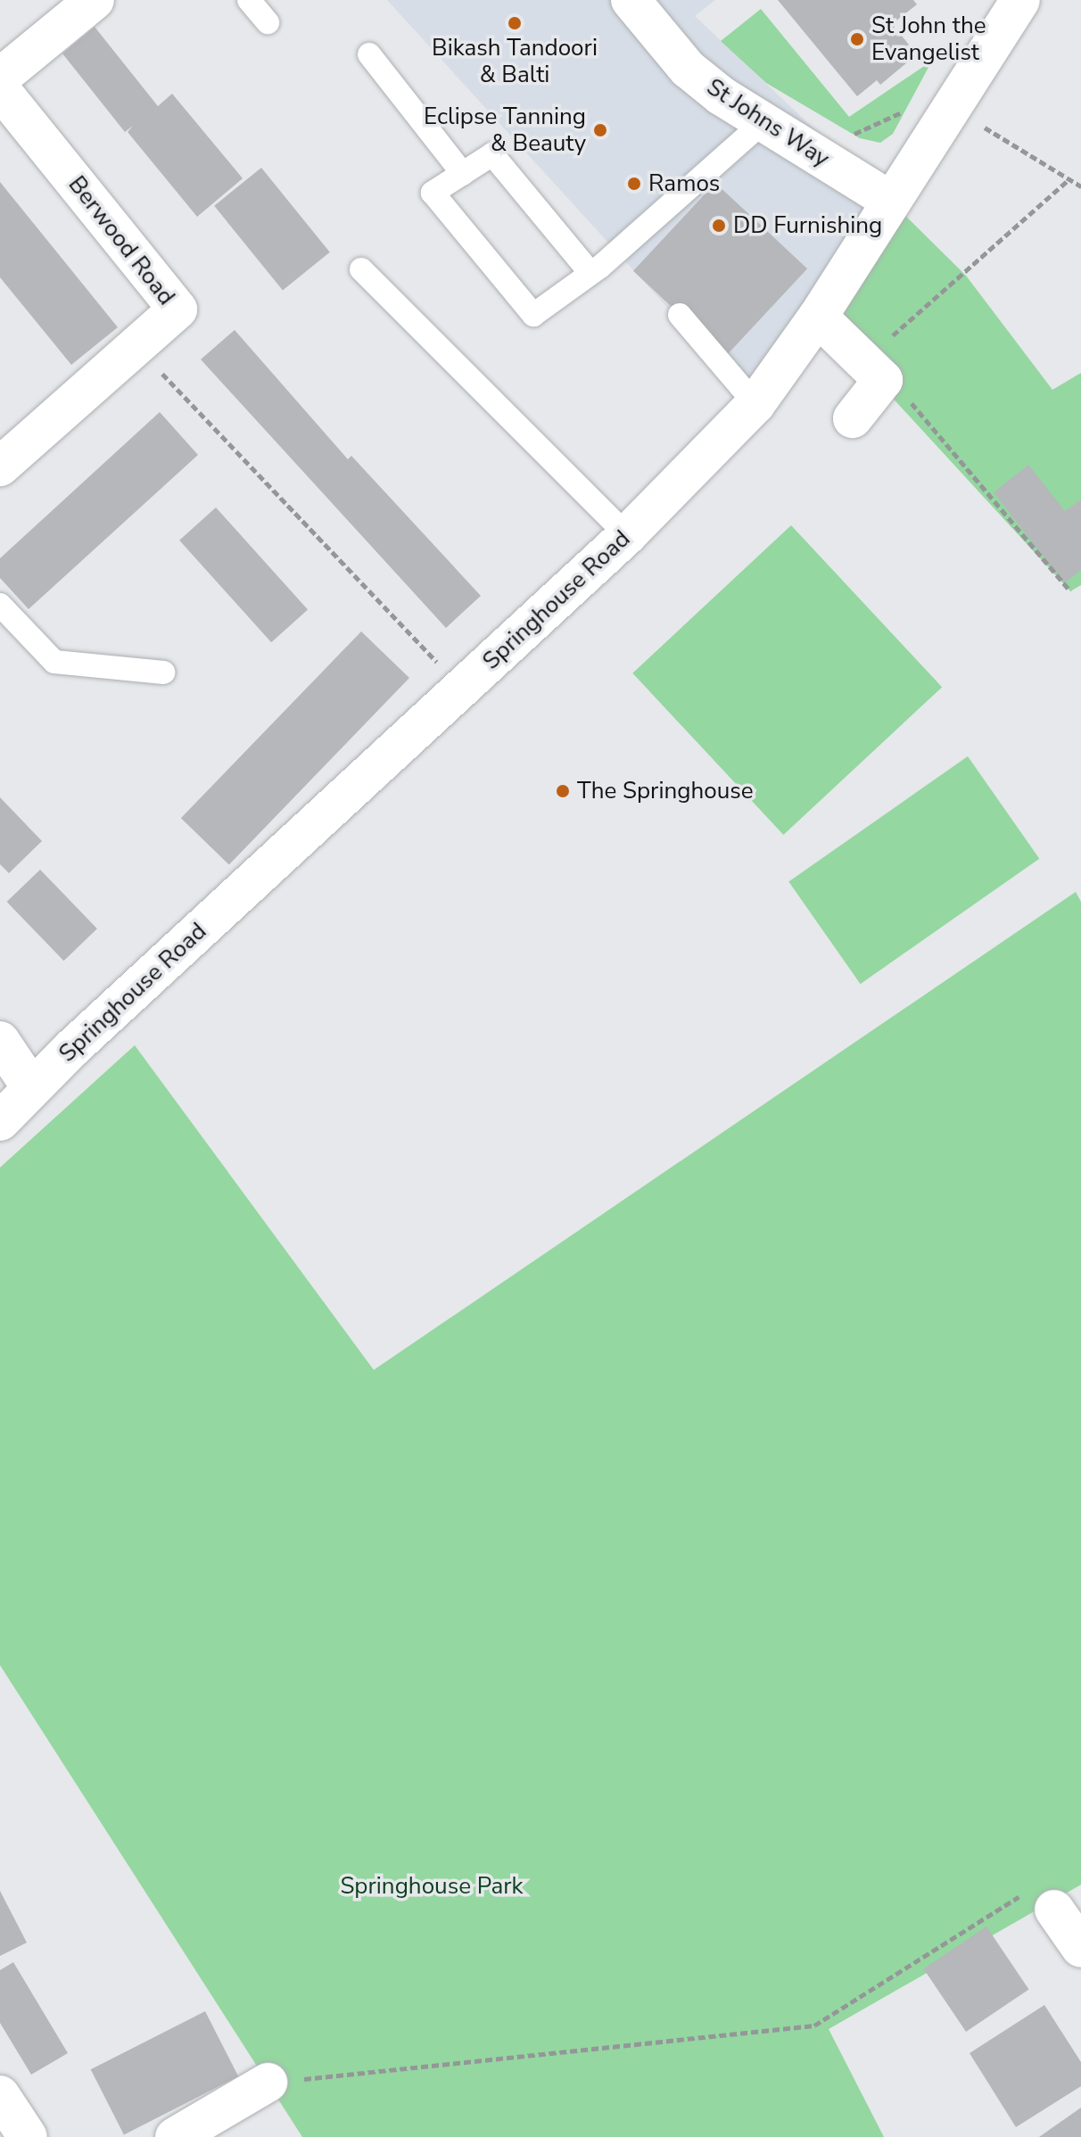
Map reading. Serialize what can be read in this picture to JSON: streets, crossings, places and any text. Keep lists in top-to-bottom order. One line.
{"streets":{"street":["St Johns Way","Berwood Road","Springhouse Road"]},"crossings":[["St Johns Way","Springhouse Road"]],"parks":["Springhouse Park"],"places":["Bikash Tandoori & Balti","St John the Evangelist","Eclipse Tanning & Beauty","Ramos","DD Furnishing","The Springhouse"]}
